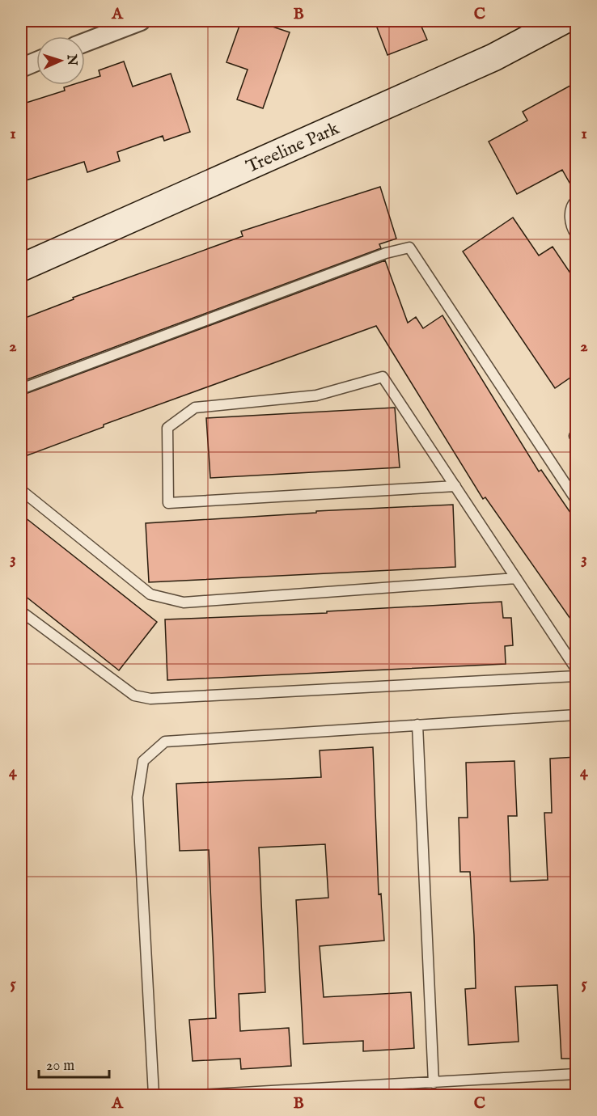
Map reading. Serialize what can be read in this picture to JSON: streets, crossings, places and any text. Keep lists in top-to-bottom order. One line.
{"streets":{"street":["Treeline Park"]},"scale_bar":"20 m","north":"right","grid":{"columns":["A","B","C"],"rows":["1","2","3","4","5"]}}
